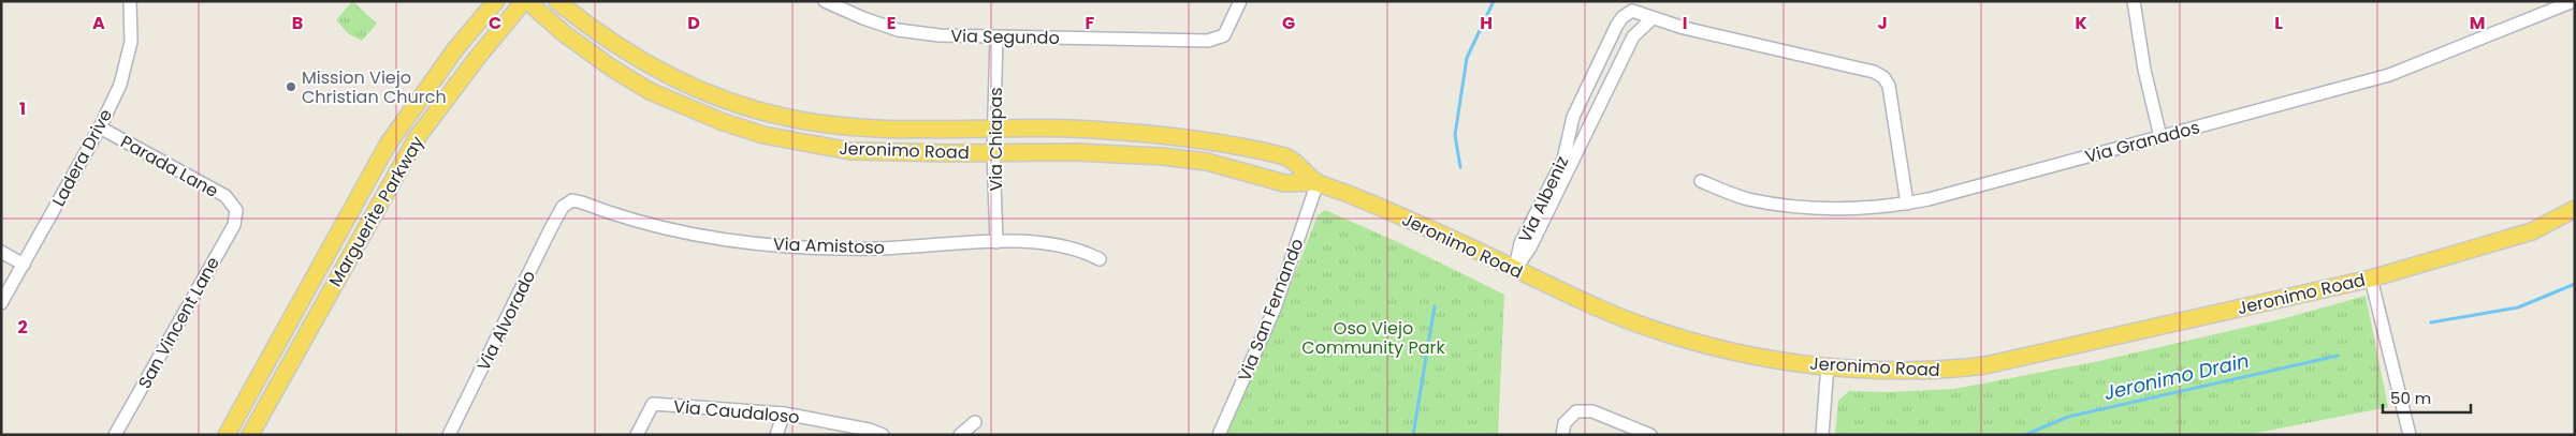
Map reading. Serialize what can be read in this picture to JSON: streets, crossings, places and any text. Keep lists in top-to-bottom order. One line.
{"streets":{"main road":["Jeronimo Road","Marguerite Parkway"],"street":["Via Segundo","Via Chiapas","Via Granados","Ladera Drive","Parada Lane","Via Albeniz","Via Amistoso","Via San Fernando","Via Alvorado","San Vincent Lane","Via Caudaloso"]},"crossings":[["Via Segundo","Via Chiapas"],["Via Chiapas","Jeronimo Road"],["Via Chiapas","Via Amistoso"],["Via Granados","Via Albeniz"],["Jeronimo Road","Via Albeniz"],["Jeronimo Road","Marguerite Parkway"],["Jeronimo Road","Via San Fernando"],["Ladera Drive","Parada Lane"],["Parada Lane","San Vincent Lane"],["Via Amistoso","Via Alvorado"]],"water":["Jeronimo Drain"],"parks":["Oso Viejo Community Park"],"places":["Mission Viejo Christian Church"],"scale_bar":"50 m","grid":{"columns":["A","B","C","D","E","F","G","H","I","J","K","L","M"],"rows":["1","2"]}}
